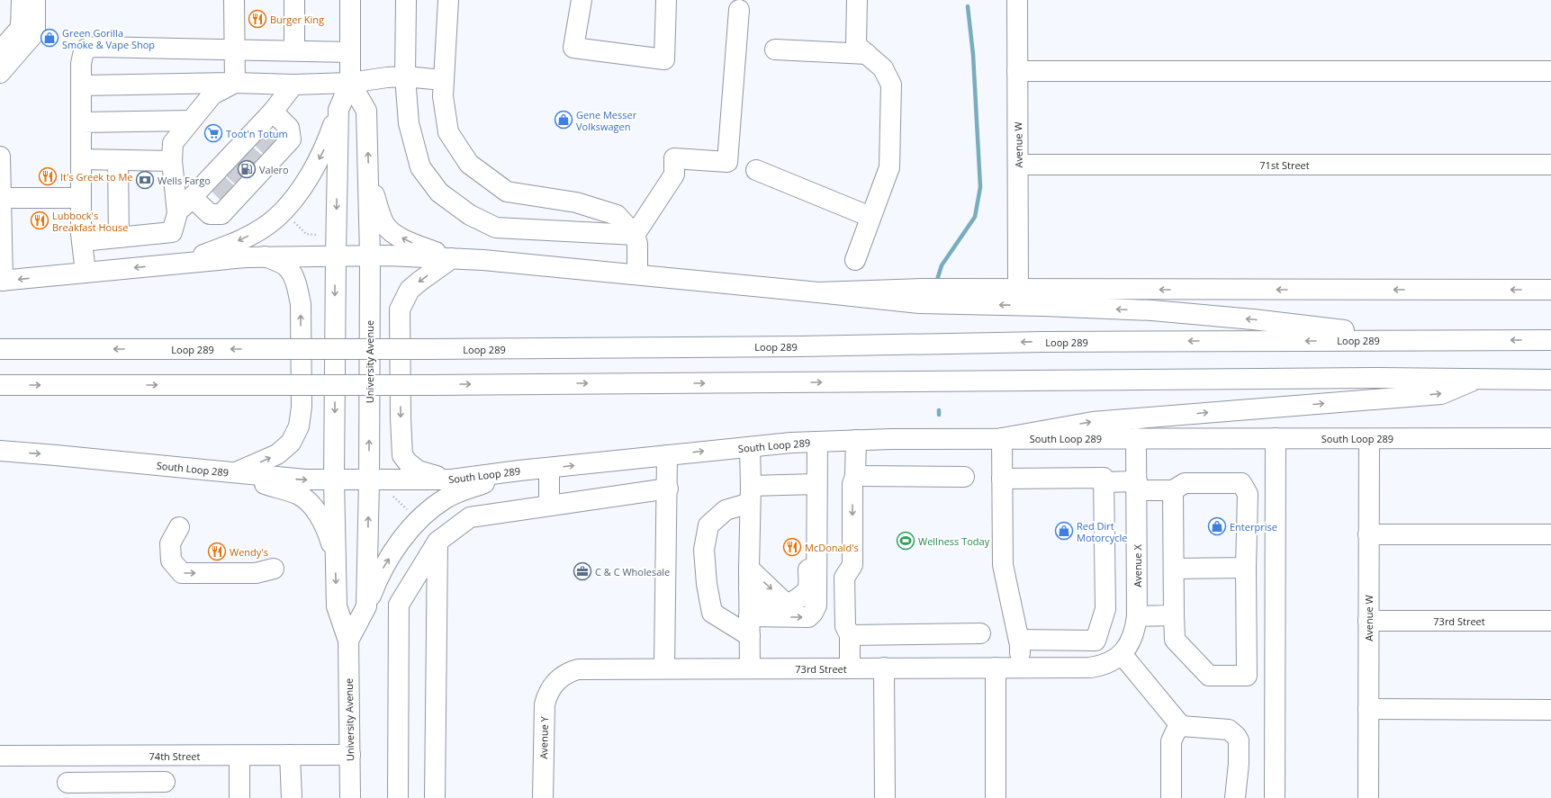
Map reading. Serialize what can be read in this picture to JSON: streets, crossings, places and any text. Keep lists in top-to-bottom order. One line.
{"streets":{"main road":["Avenue W","71st Street","Loop 289","University Avenue","South Loop 289","Avenue X","73rd Street","Avenue Y","74th Street"]},"crossings":[["Avenue W","71st Street"],["Avenue W","South Loop 289"],["Avenue W","73rd Street"],["University Avenue","South Loop 289"],["University Avenue","74th Street"],["South Loop 289","Avenue X"],["Avenue X","73rd Street"],["73rd Street","Avenue Y"]],"places":{"restaurant":["Burger King","It's Greek to Me","Lubbock's Breakfast House","McDonald's","Wendy's"],"shop":["Green Gorilla Smoke & Vape Shop","Gene Messer Volkswagen","Enterprise","Red Dirt Motorcycle"],"supermarket":["Toot'n Totum"],"fuel station":["Valero"],"bank":["Wells Fargo"],"sports":["Wellness Today"],"office":["C & C Wholesale"]}}
